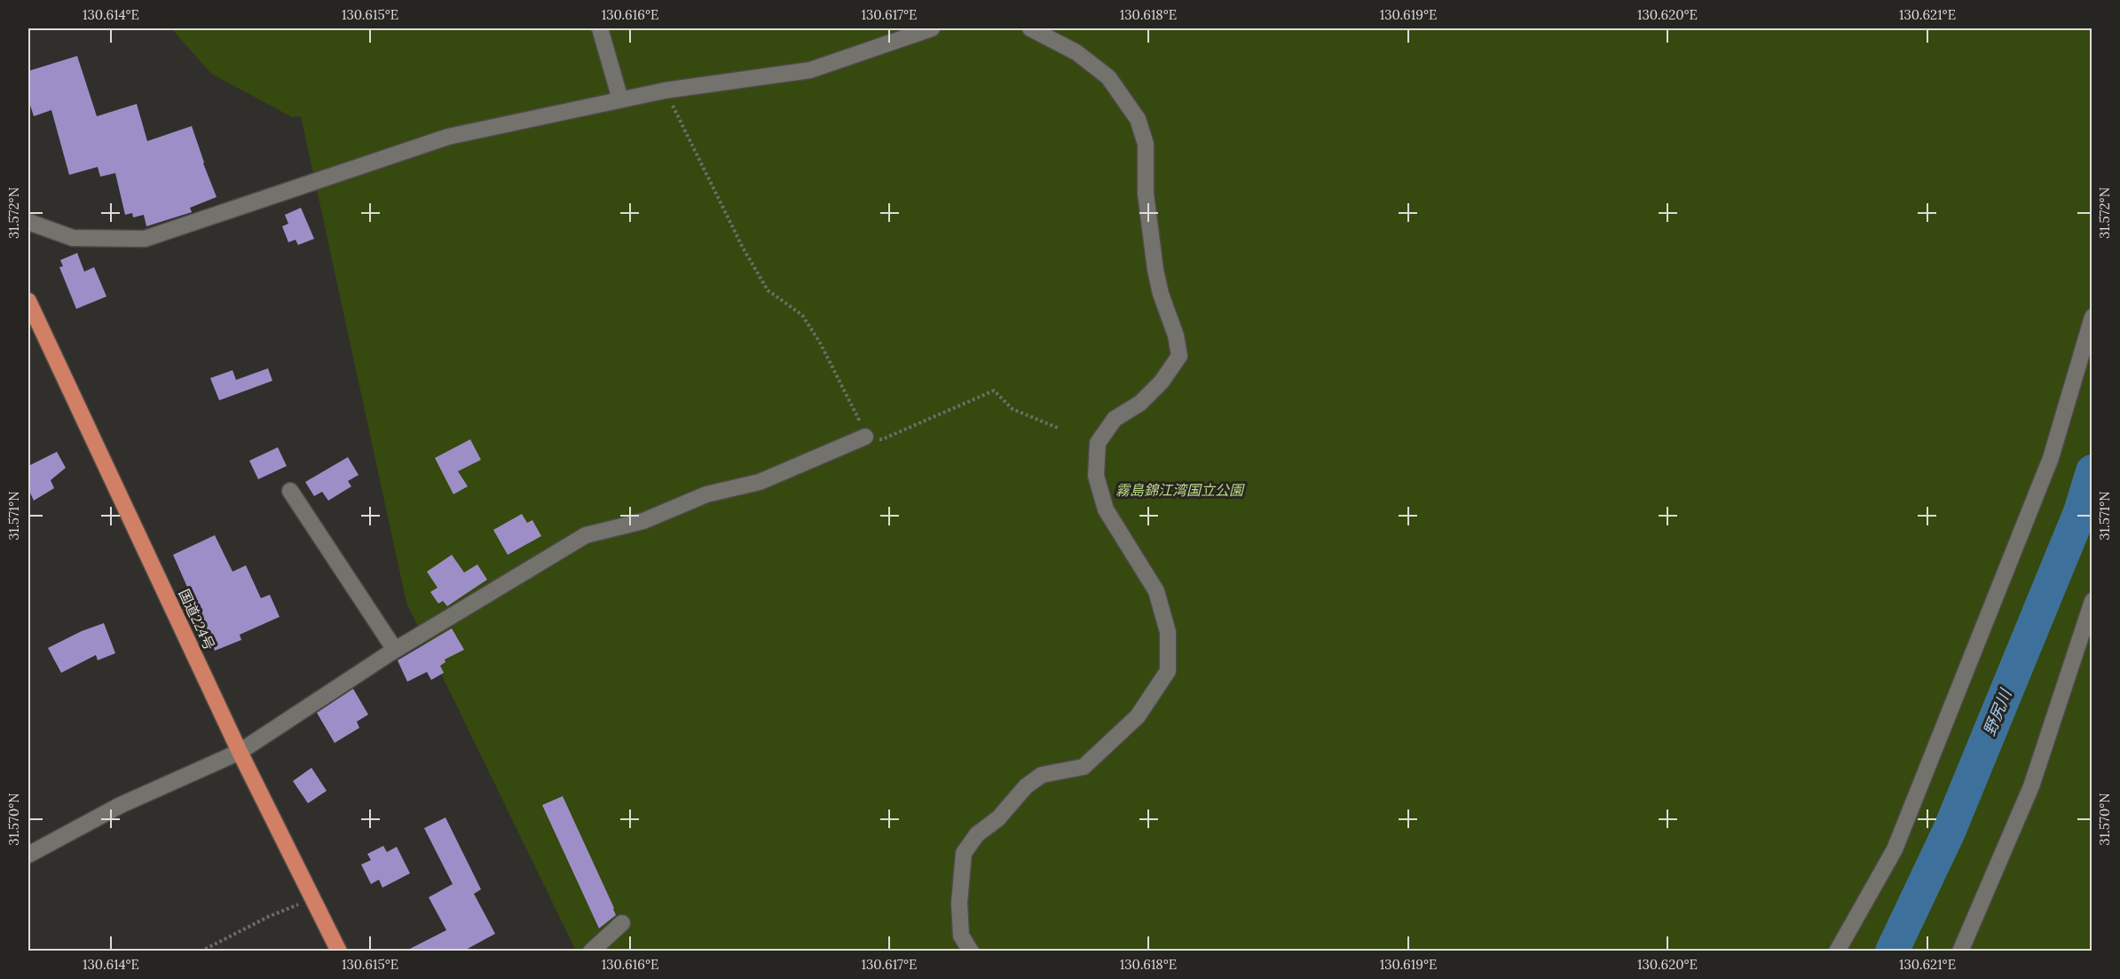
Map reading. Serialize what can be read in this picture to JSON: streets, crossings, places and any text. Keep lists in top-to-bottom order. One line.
{"streets":{"highway":["国道224号"]},"water":["野尻川"],"parks":["霧島錦江湾国立公園"],"coordinates":["130.614°E","130.615°E","130.616°E","130.617°E","130.618°E","130.619°E","130.620°E","130.621°E","31.572°N","31.571°N","31.570°N"]}
